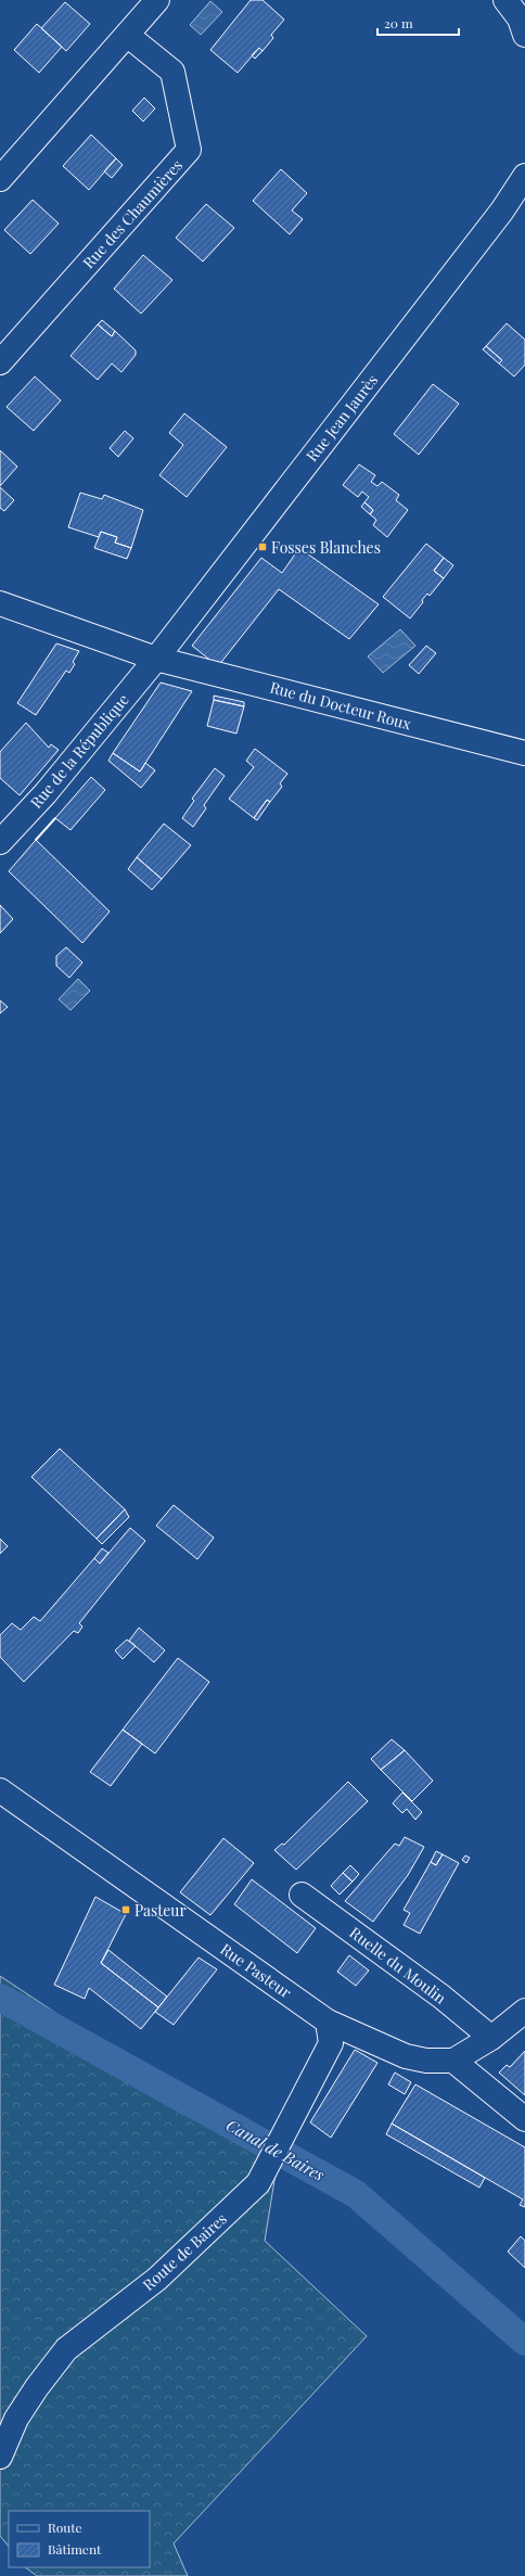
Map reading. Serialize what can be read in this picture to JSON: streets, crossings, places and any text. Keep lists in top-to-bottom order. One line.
{"streets":{"street":["Rue des Chaumières","Rue Jean Jaurès","Rue du Docteur Roux","Rue de la République","Ruelle du Moulin","Rue Pasteur","Route de Baires"]},"crossings":[["Rue Jean Jaurès","Rue du Docteur Roux"],["Rue Jean Jaurès","Rue de la République"],["Rue du Docteur Roux","Rue de la République"],["Rue Pasteur","Route de Baires"]],"water":["Canal de Baires"],"places":{"transit":["Fosses Blanches","Pasteur"]},"legend":["Route","Bâtiment"],"scale_bar":"20 m"}
